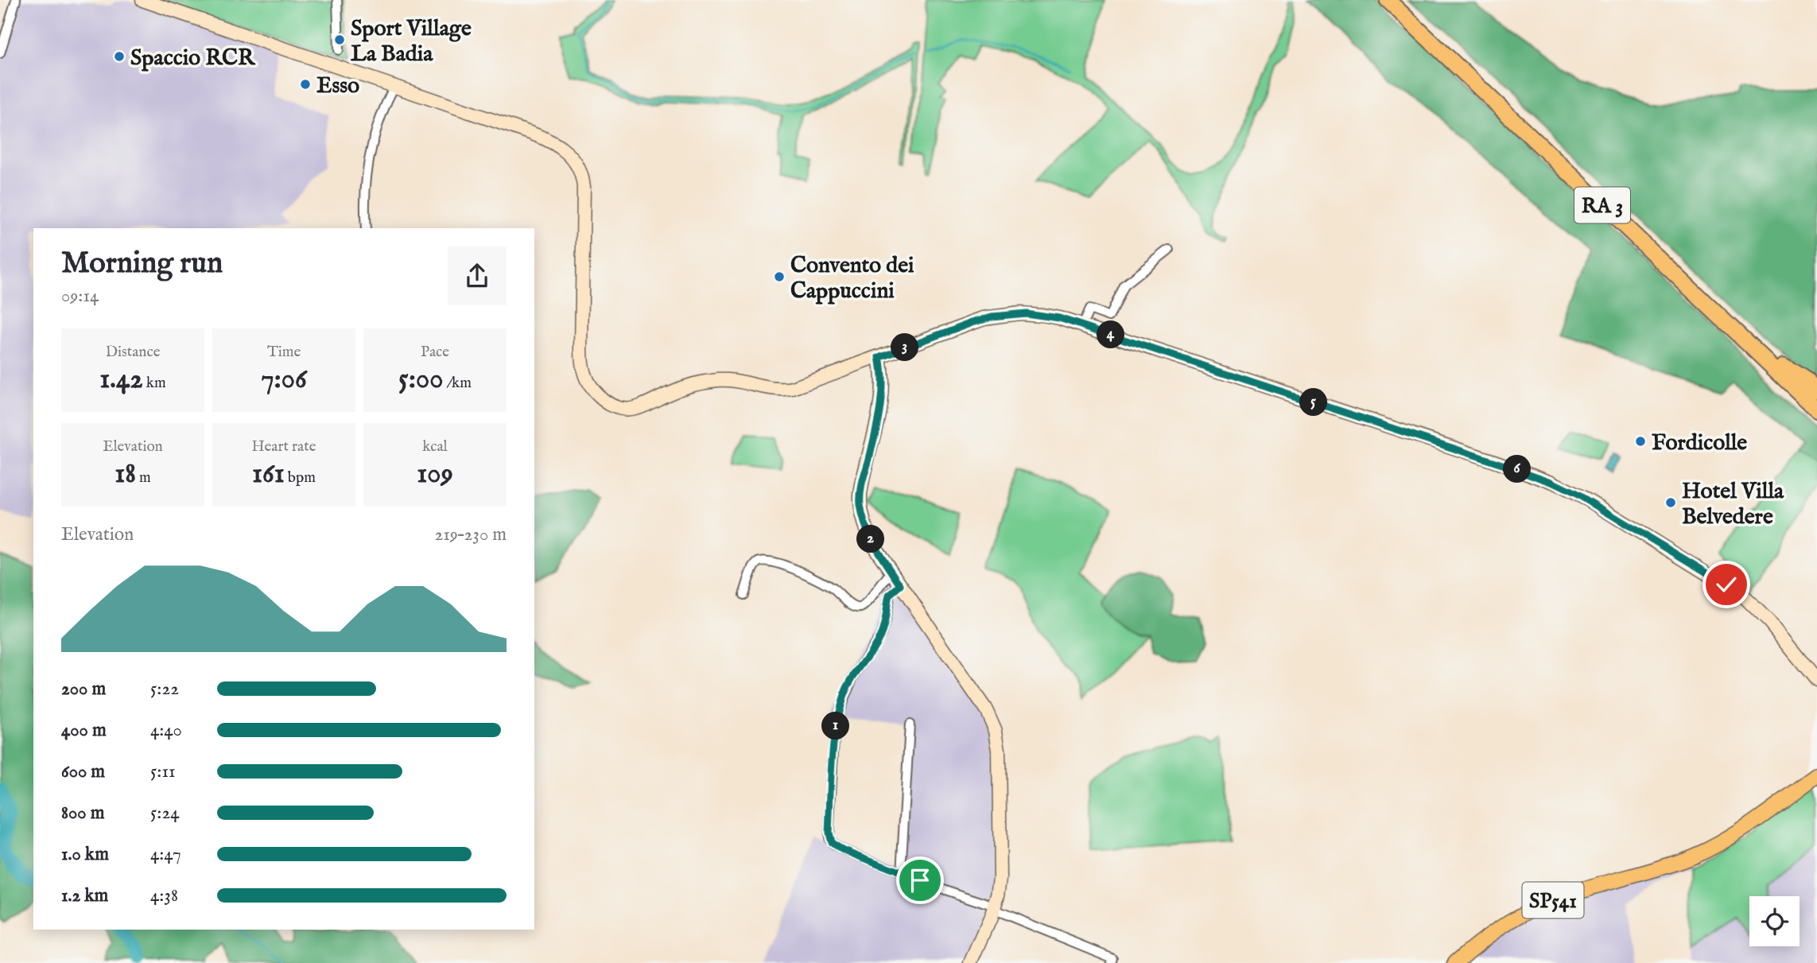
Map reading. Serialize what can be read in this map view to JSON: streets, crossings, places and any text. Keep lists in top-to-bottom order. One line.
{"streets":{"highway":["RA 3"],"main road":["SP541"]},"places":["Sport Village La Badia","Spaccio RCR","Esso","Convento dei Cappuccini","Fordicolle","Hotel Villa Belvedere"],"page":{"heading":["Morning run","09:14"],"pins":["4","3","5","6","2","1"],"stats":[["Distance","1.42 km"],["Time","7:06"],["Pace","5:00 /km"],["Elevation","18 m"],["Heart rate","161 bpm"],["kcal","109"]],"chart":["Elevation","219–230 m"],"list":[{"name":"200 m","note":"5:22"},{"name":"400 m","note":"4:40"},{"name":"600 m","note":"5:11"},{"name":"800 m","note":"5:24"},{"name":"1.0 km","note":"4:47"},{"name":"1.2 km","note":"4:38"}]}}
